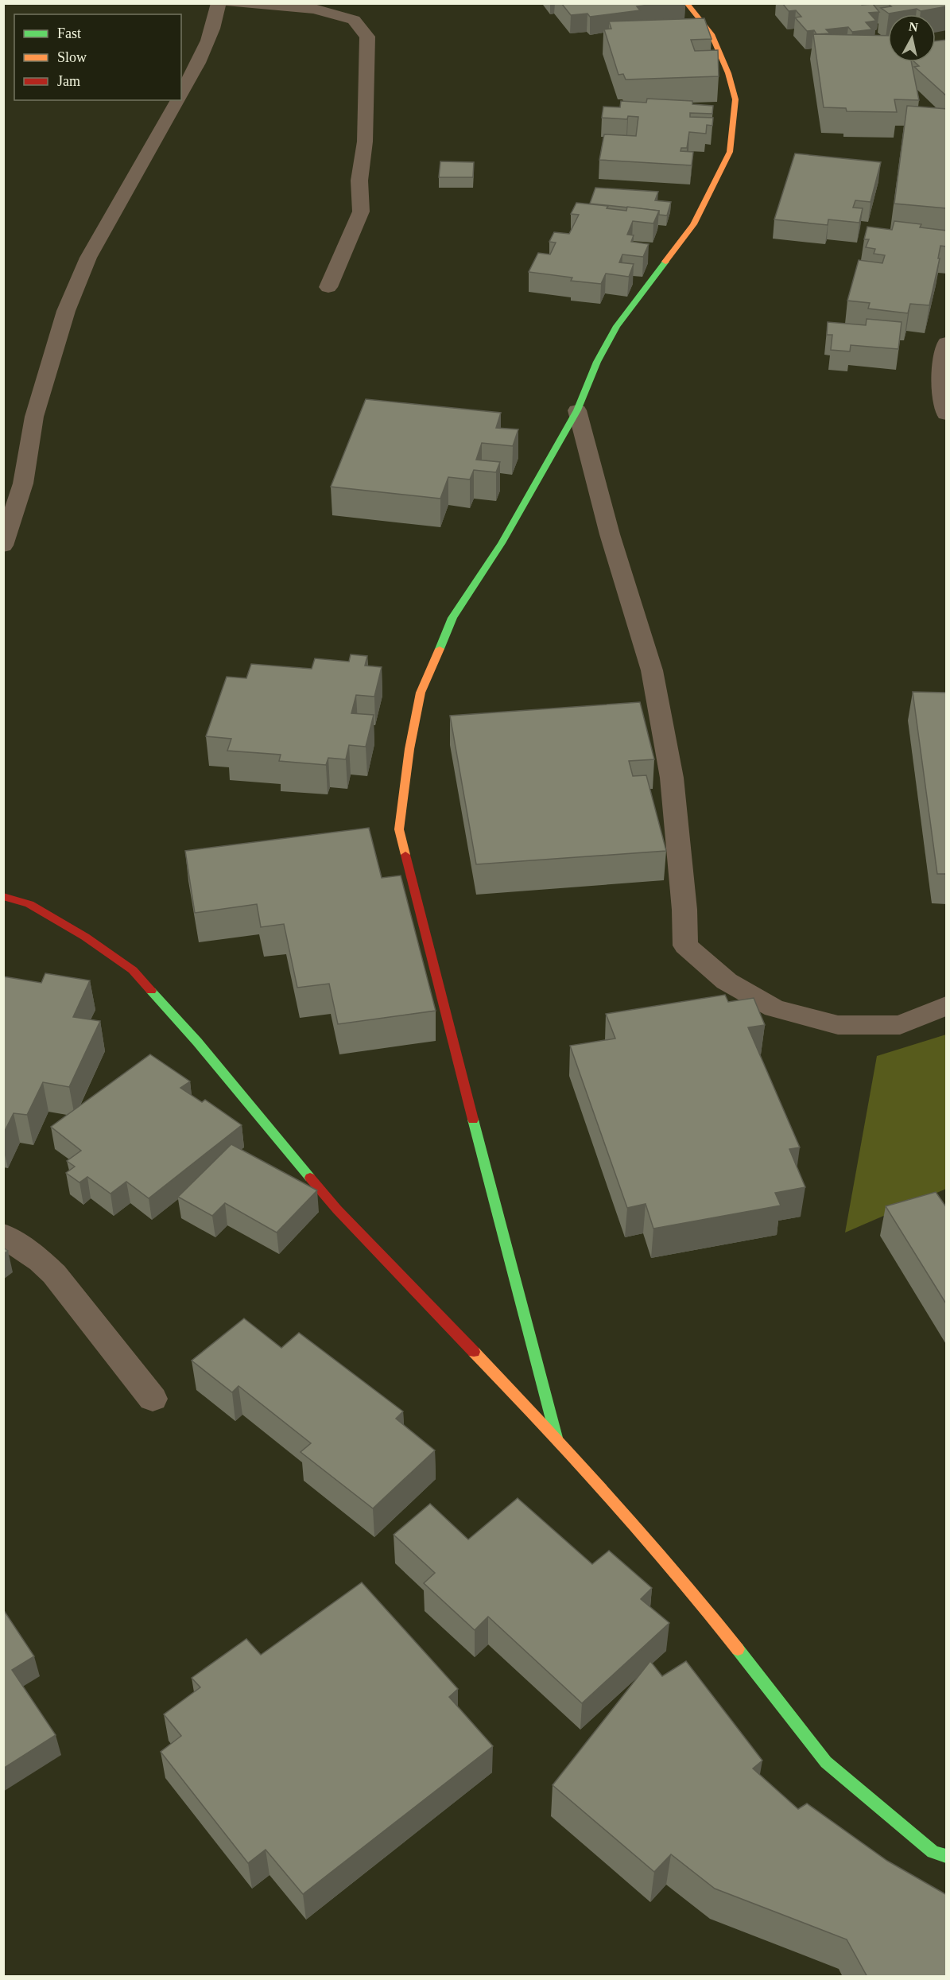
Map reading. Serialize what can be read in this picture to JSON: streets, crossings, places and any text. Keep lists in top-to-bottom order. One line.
{"legend":["Fast","Slow","Jam"],"north":"top"}
